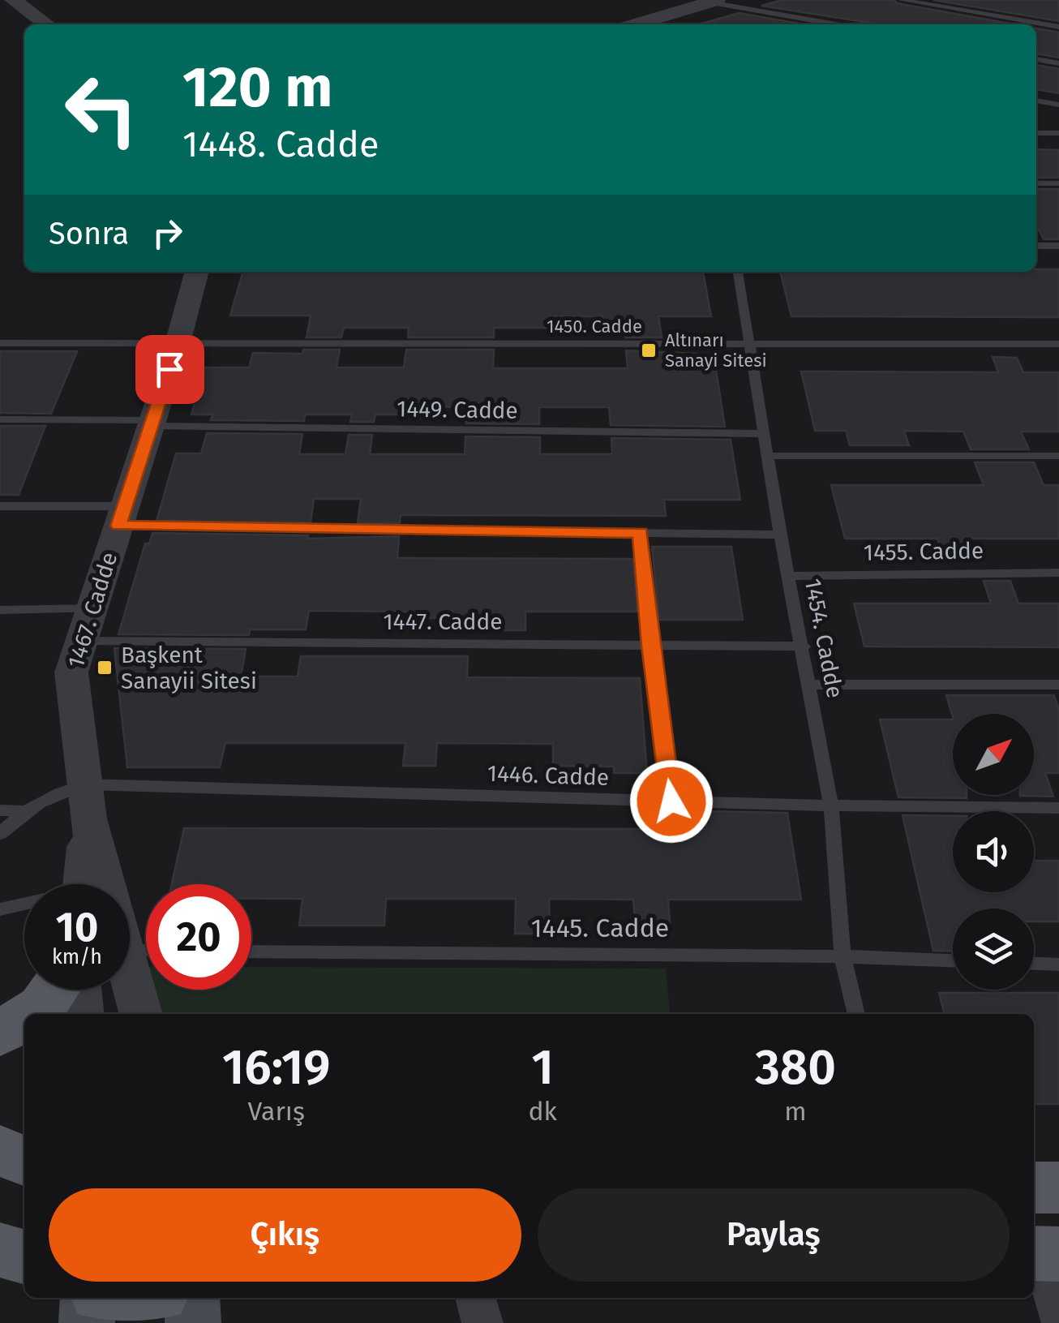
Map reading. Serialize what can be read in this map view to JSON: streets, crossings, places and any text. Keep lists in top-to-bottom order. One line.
{"streets":{"street":["1467. Cadde"],"lane":["1450. Cadde","1449. Cadde","1455. Cadde","1447. Cadde","1454. Cadde","1446. Cadde","1445. Cadde"]},"crossings":[["1450. Cadde","1467. Cadde"],["1450. Cadde","1454. Cadde"],["1449. Cadde","1467. Cadde"],["1449. Cadde","1454. Cadde"],["1455. Cadde","1454. Cadde"],["1467. Cadde","1447. Cadde"],["1467. Cadde","1446. Cadde"],["1447. Cadde","1454. Cadde"],["1454. Cadde","1446. Cadde"],["1454. Cadde","1445. Cadde"]],"places":{"transit":["Altınarı Sanayi Sitesi","Başkent Sanayii Sitesi"]},"north":"top right","page":{"turn":["120 m","1448. Cadde"],"then":"Sonra","speed":"10 km/h","limit":"20","eta":["16:19","Varış","1","dk","380","m"],"buttons":["Çıkış","Paylaş"]}}
